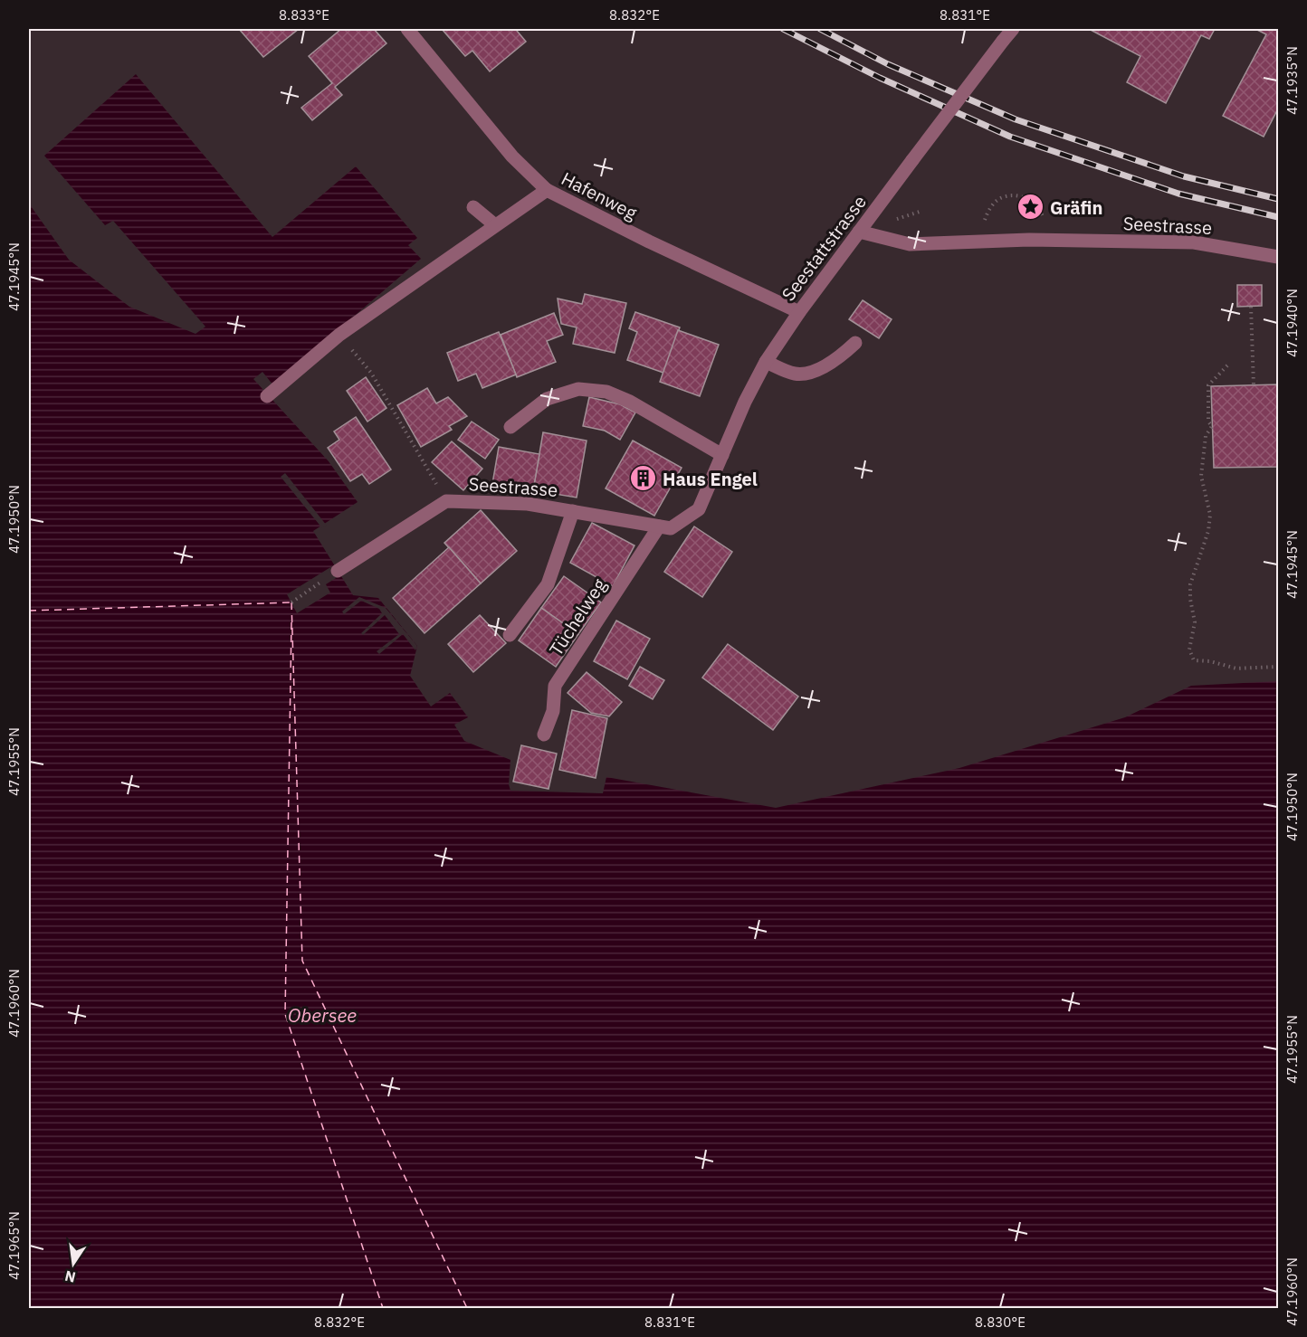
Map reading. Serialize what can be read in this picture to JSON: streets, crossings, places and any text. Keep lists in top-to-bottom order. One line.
{"streets":{"street":["Hafenweg","Seestrasse","Seestattstrasse","Tüchelweg"]},"crossings":[["Hafenweg","Seestattstrasse"],["Seestrasse","Seestattstrasse"],["Seestrasse","Tüchelweg"]],"water":["Obersee"],"places":{"place":["Gräfin"],"building":["Haus Engel"]},"north":"bottom","coordinates":["8.833°E","8.832°E","8.831°E","47.1935°N","47.1945°N","47.1940°N","47.1950°N","47.1955°N","47.1960°N","47.1965°N","8.830°E"]}
